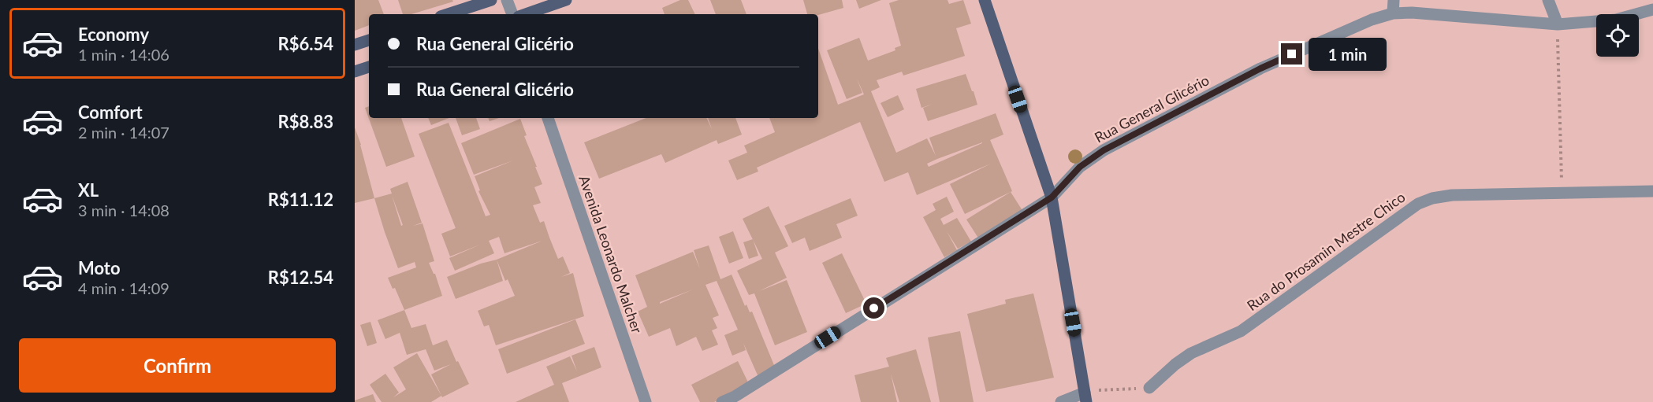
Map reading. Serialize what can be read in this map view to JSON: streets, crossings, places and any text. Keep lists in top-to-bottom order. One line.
{"streets":{"street":["Rua General Glicério","Rua do Prosamin Mestre Chico","Avenida Leonardo Malcher"]},"page":{"list":[{"name":"Economy","note":"1 min · 14:06","value":"R$6.54"},{"name":"Comfort","note":"2 min · 14:07","value":"R$8.83"},{"name":"XL","note":"3 min · 14:08","value":"R$11.12"},{"name":"Moto","note":"4 min · 14:09","value":"R$12.54"}],"banner":["Rua General Glicério","Rua General Glicério"],"bubble":"1 min","buttons":"Confirm"}}
